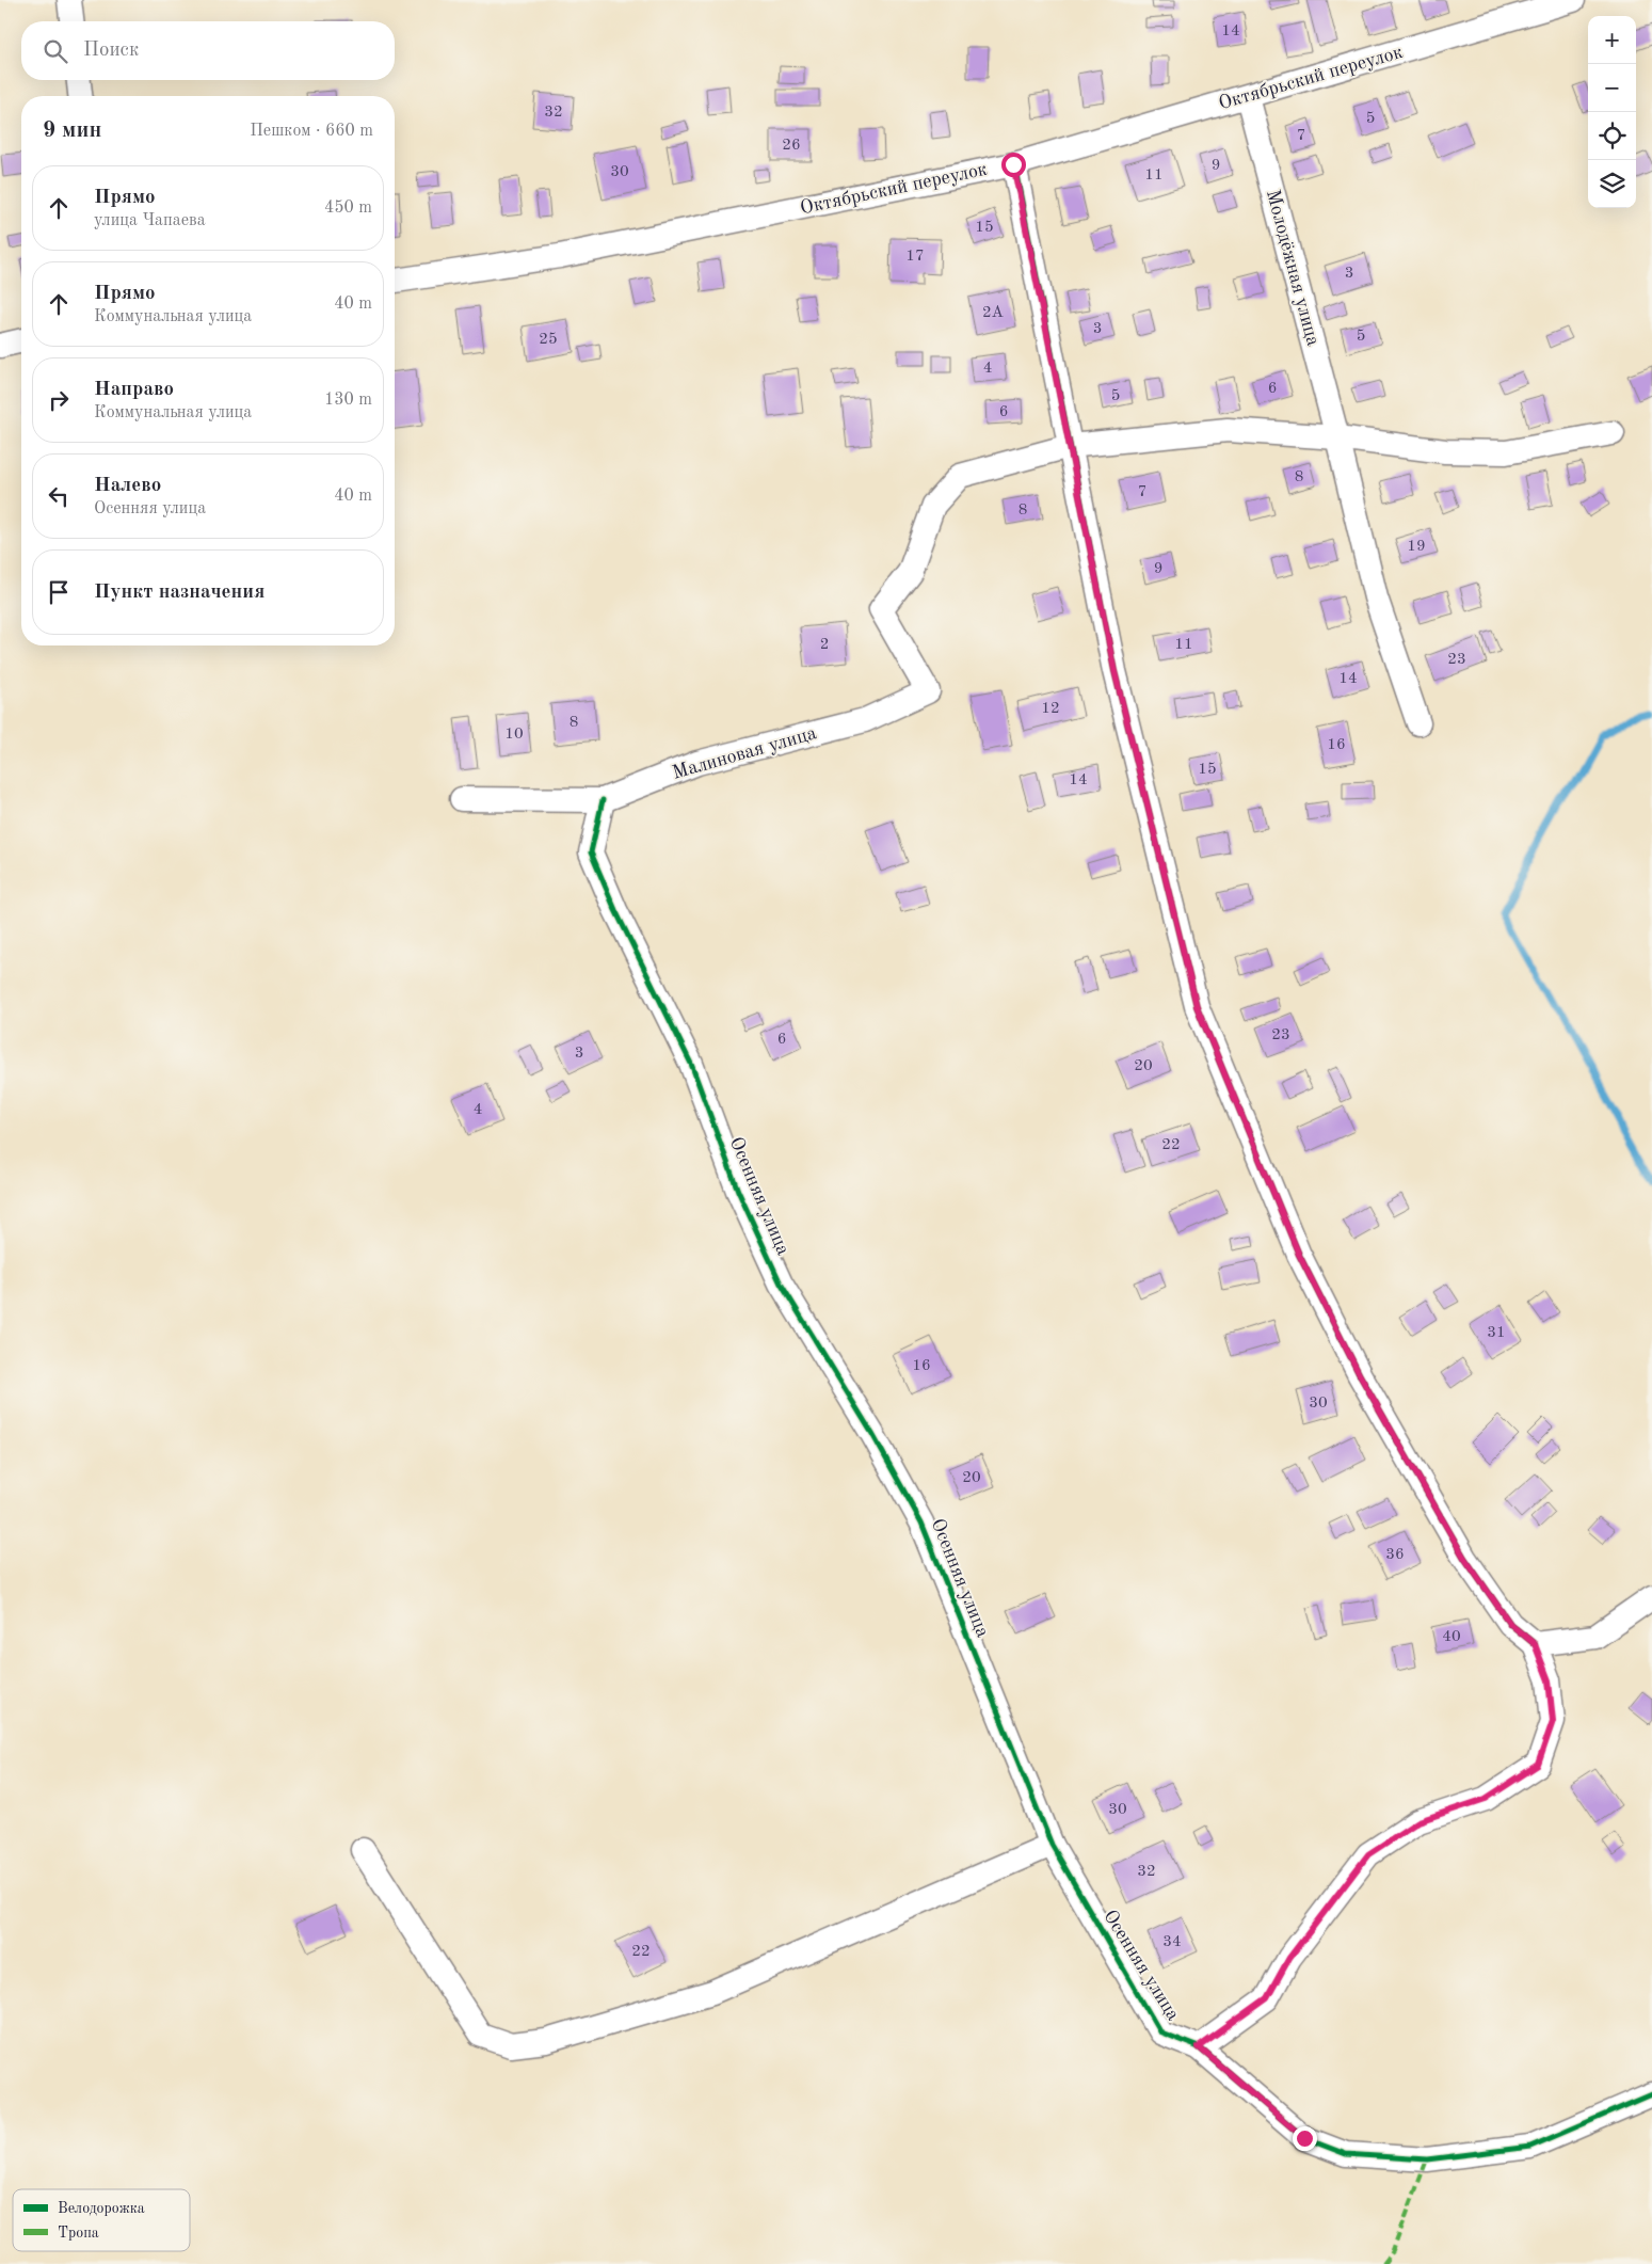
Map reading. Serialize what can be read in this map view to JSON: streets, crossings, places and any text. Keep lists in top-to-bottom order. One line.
{"streets":{"street":["Октябрьский переулок","Молодёжная улица","Малиновая улица","Осенняя улица"]},"crossings":[["Октябрьский переулок","Молодёжная улица"],["Малиновая улица","Осенняя улица"]],"house_numbers":["14","32","5","7","26","9","30","11","15","17","3","2А","3","5","25","4","6","5","6","8","7","8","19","9","2","11","23","14","12","8","10","16","15","14","23","6","3","20","4","22","31","16","30","20","36","40","30","32","34","22"],"legend":["Велодорожка","Тропа"],"page":{"map_buttons":["+","−"],"search":"Поиск","heading":["9 мин","Пешком · 660 m"],"list":[["Прямо","улица Чапаева","450 m"],["Прямо","Коммунальная улица","40 m"],["Направо","Коммунальная улица","130 m"],["Налево","Осенняя улица","40 m"],"Пункт назначения"]}}
